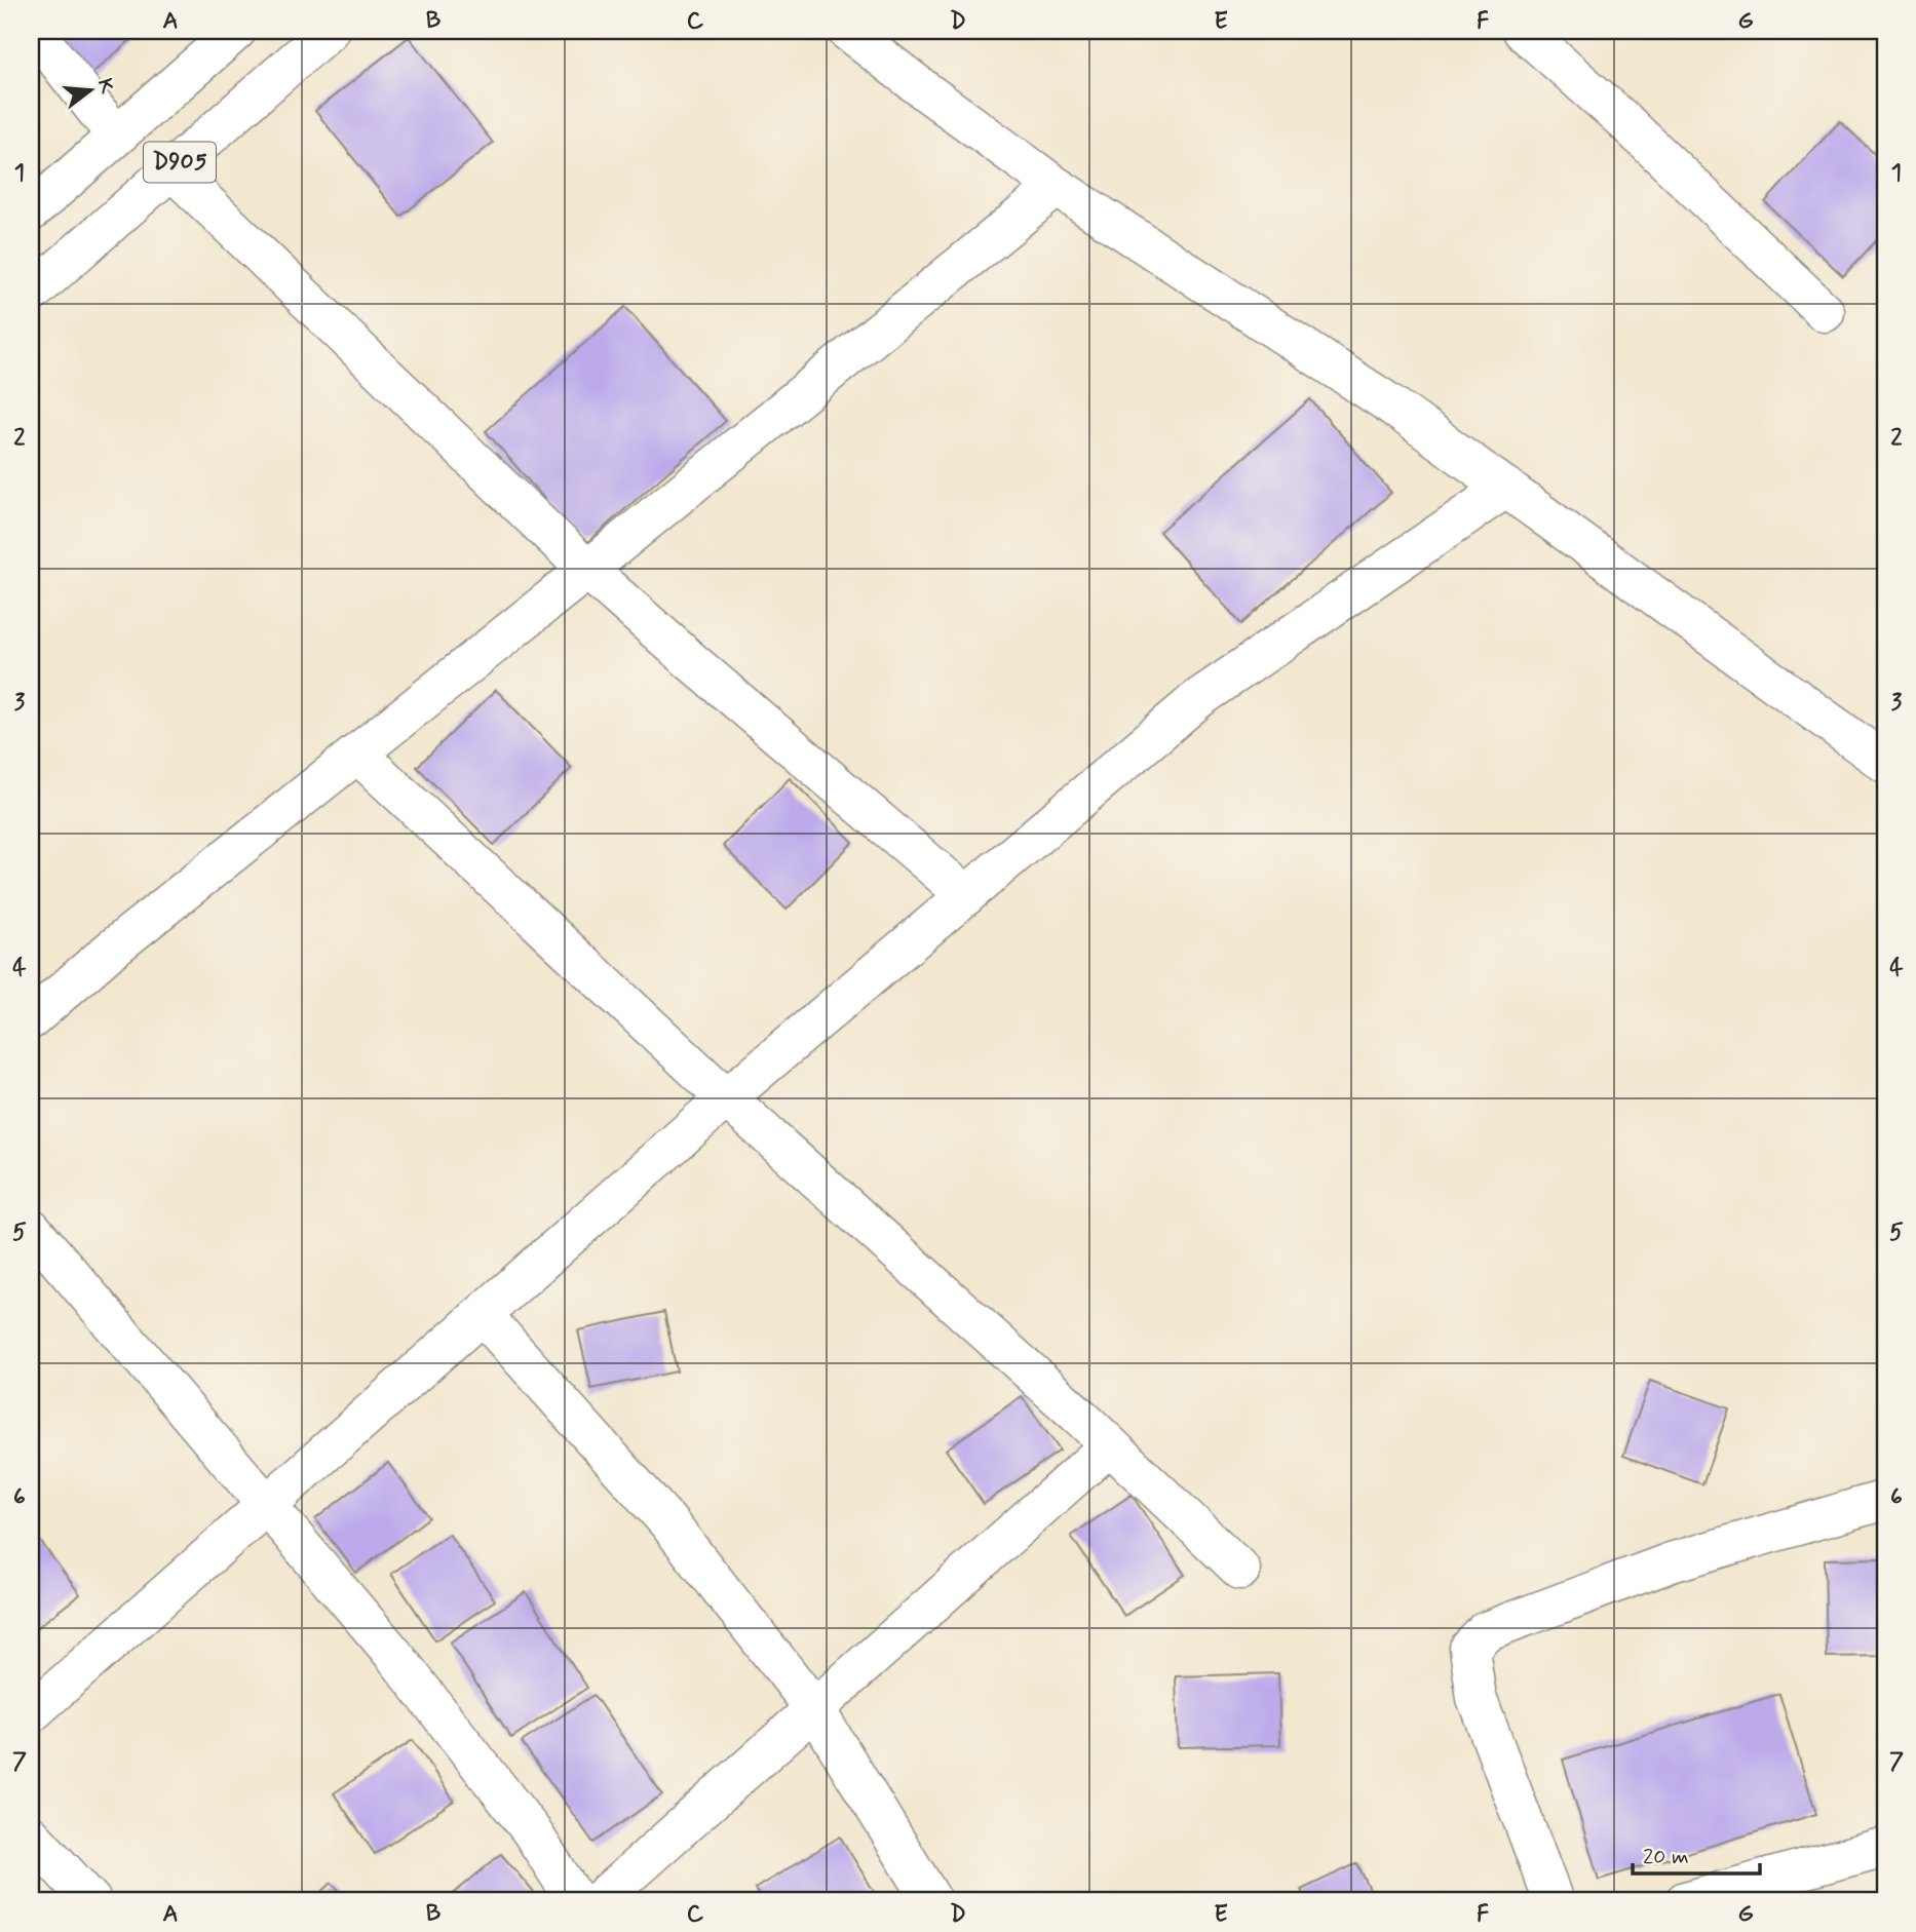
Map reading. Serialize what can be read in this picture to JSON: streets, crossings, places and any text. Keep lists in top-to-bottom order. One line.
{"streets":{"street":["D905"]},"scale_bar":"20 m","north":"right","grid":{"columns":["A","B","C","D","E","F","G"],"rows":["1","2","3","4","5","6","7"]}}
